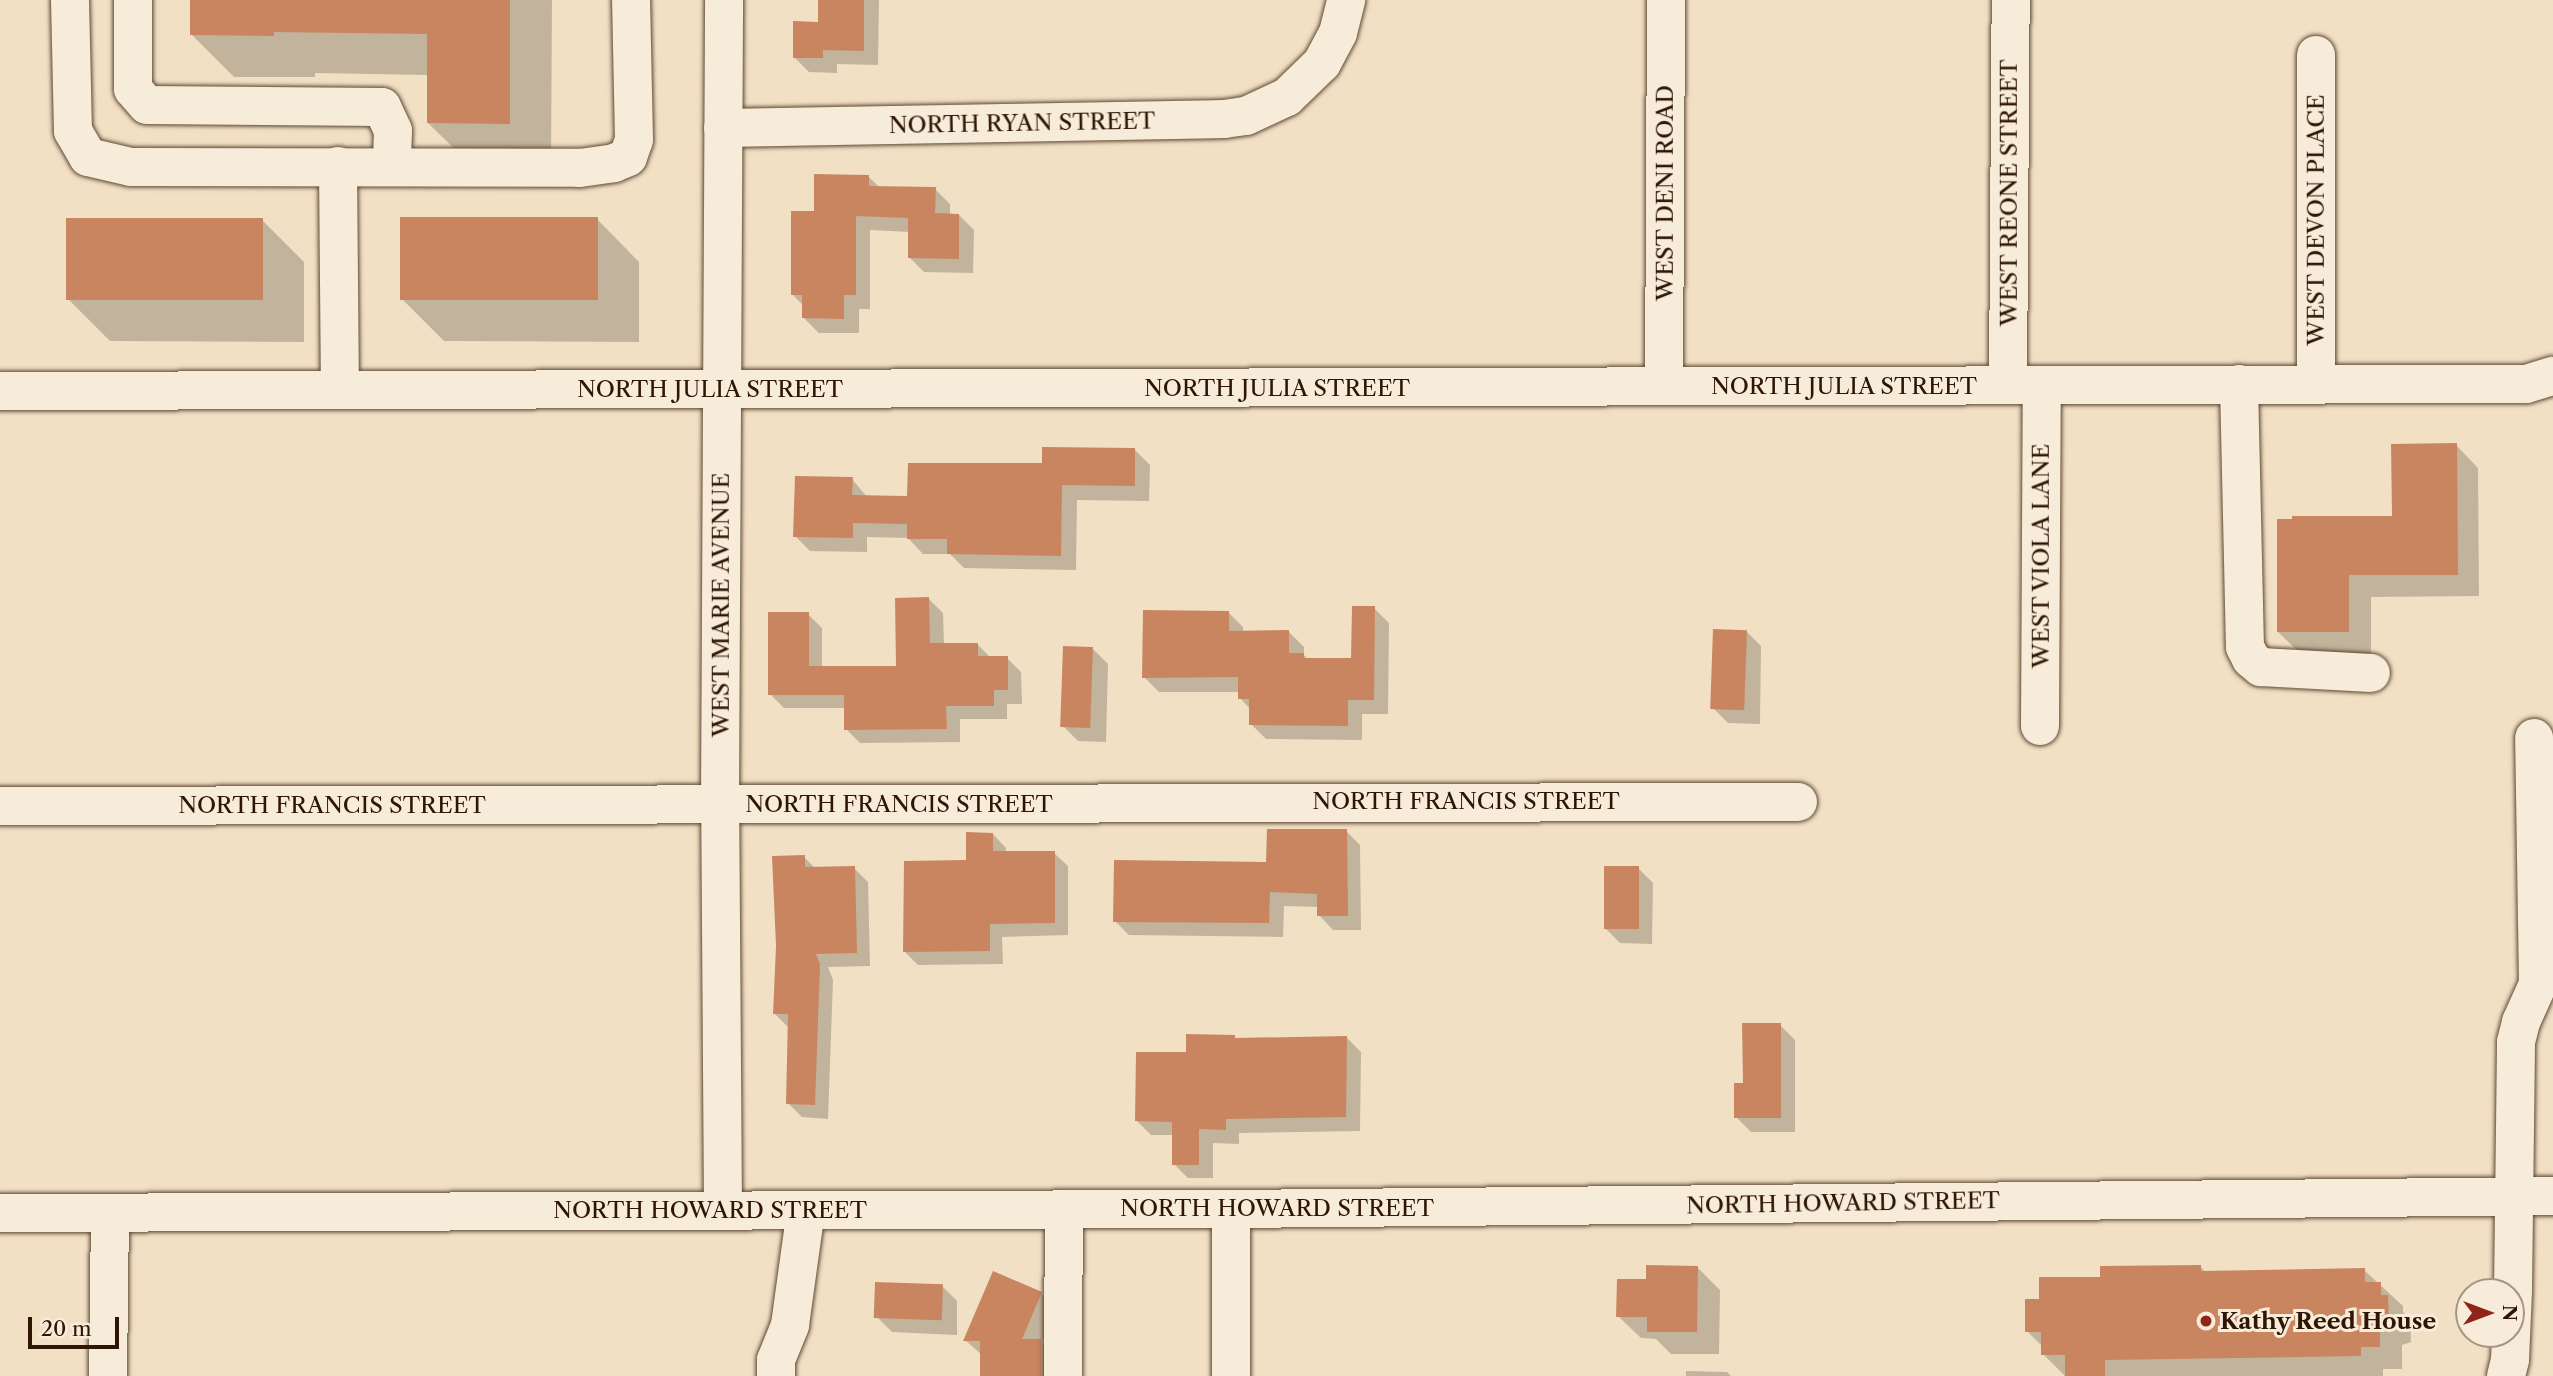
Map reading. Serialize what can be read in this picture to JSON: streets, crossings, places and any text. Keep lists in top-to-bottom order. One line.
{"streets":{"street":["NORTH RYAN STREET","WEST DENI ROAD","WEST REONE STREET","WEST DEVON PLACE","NORTH JULIA STREET","WEST VIOLA LANE","WEST MARIE AVENUE","NORTH FRANCIS STREET","NORTH HOWARD STREET"]},"crossings":[["NORTH RYAN STREET","WEST MARIE AVENUE"],["WEST DENI ROAD","NORTH JULIA STREET"],["WEST REONE STREET","NORTH JULIA STREET"],["WEST REONE STREET","WEST VIOLA LANE"],["WEST DEVON PLACE","NORTH JULIA STREET"],["NORTH JULIA STREET","WEST VIOLA LANE"],["NORTH JULIA STREET","WEST MARIE AVENUE"],["WEST MARIE AVENUE","NORTH FRANCIS STREET"],["WEST MARIE AVENUE","NORTH HOWARD STREET"]],"places":["Kathy Reed House"],"scale_bar":"20 m","north":"right"}
